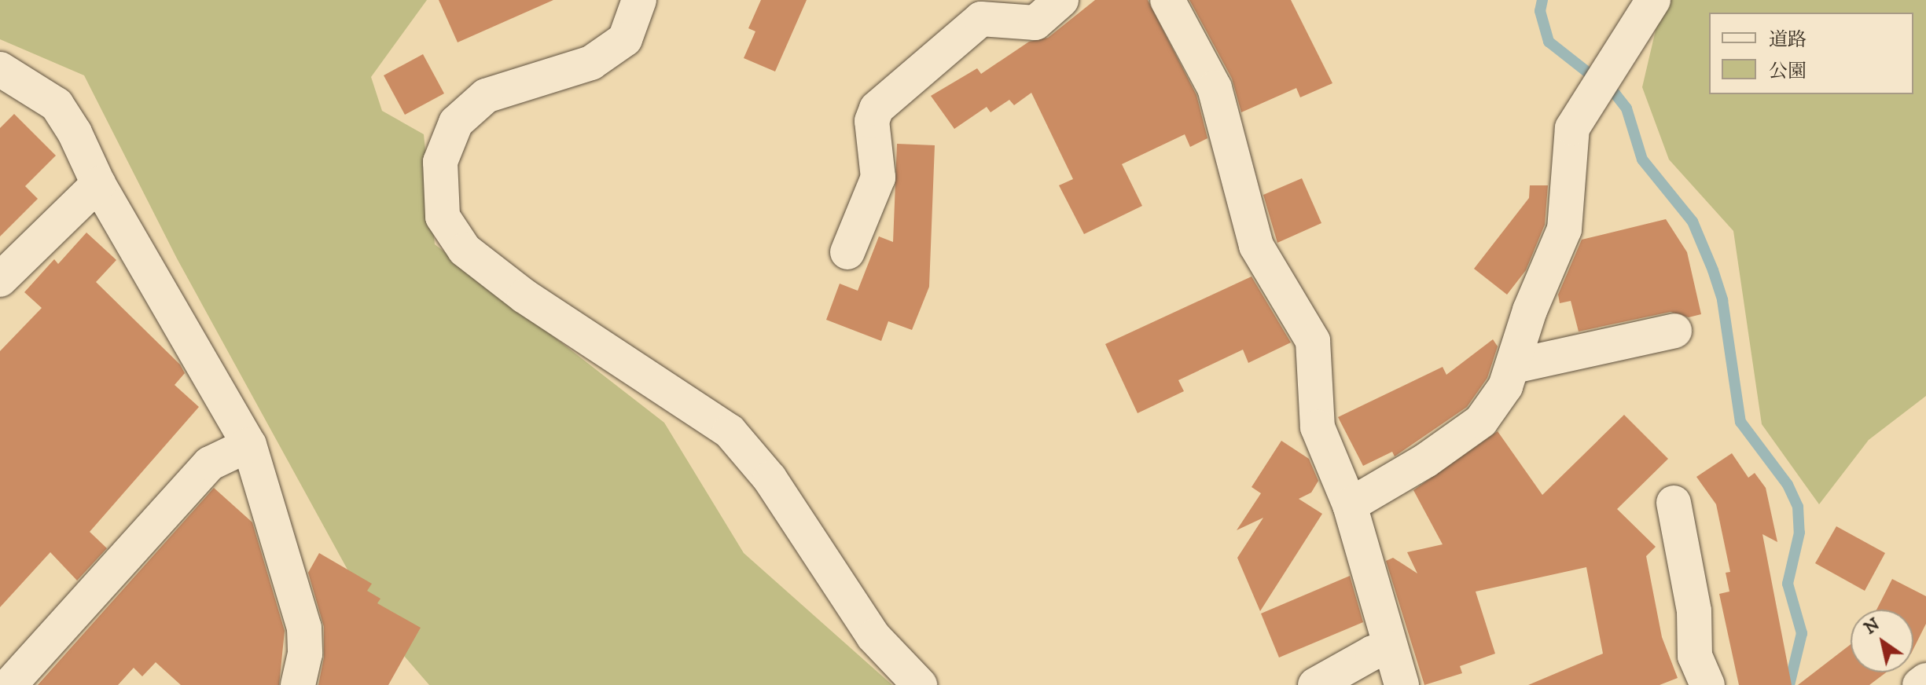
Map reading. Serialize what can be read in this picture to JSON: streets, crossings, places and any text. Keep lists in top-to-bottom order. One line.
{"legend":["道路","公園"],"north":"top left"}
